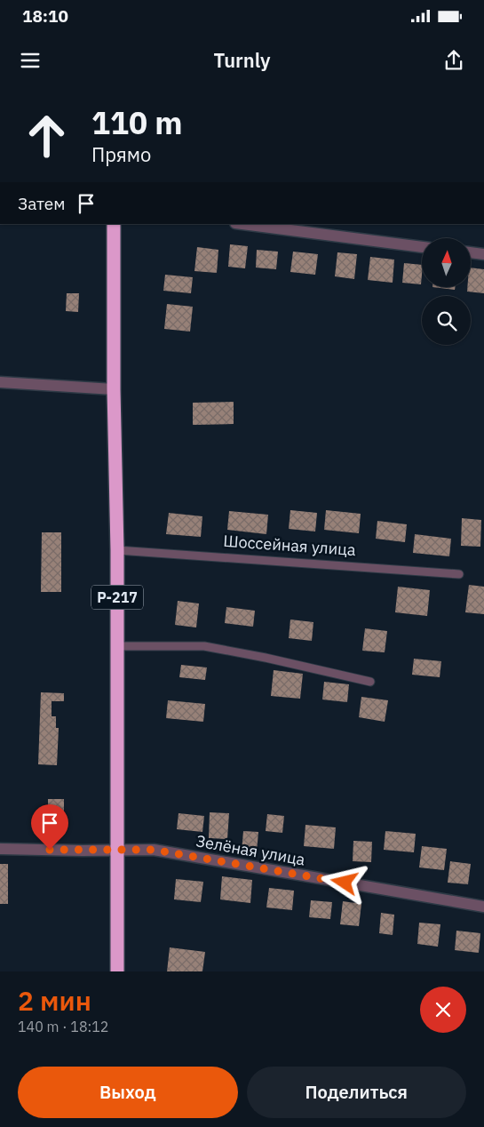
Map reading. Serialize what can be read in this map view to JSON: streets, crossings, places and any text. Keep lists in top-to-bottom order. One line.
{"streets":{"highway":["Р-217"],"street":["Зелёная улица"],"lane":["Шоссейная улица"]},"crossings":[["Шоссейная улица","Р-217"],["Р-217","Зелёная улица"]],"north":"top","page":{"status":"18:10","header":"Turnly","turn":["110 m","Прямо"],"then":"Затем","heading":["2 мин","140 m · 18:12"],"buttons":["Выход","Поделиться"]}}
